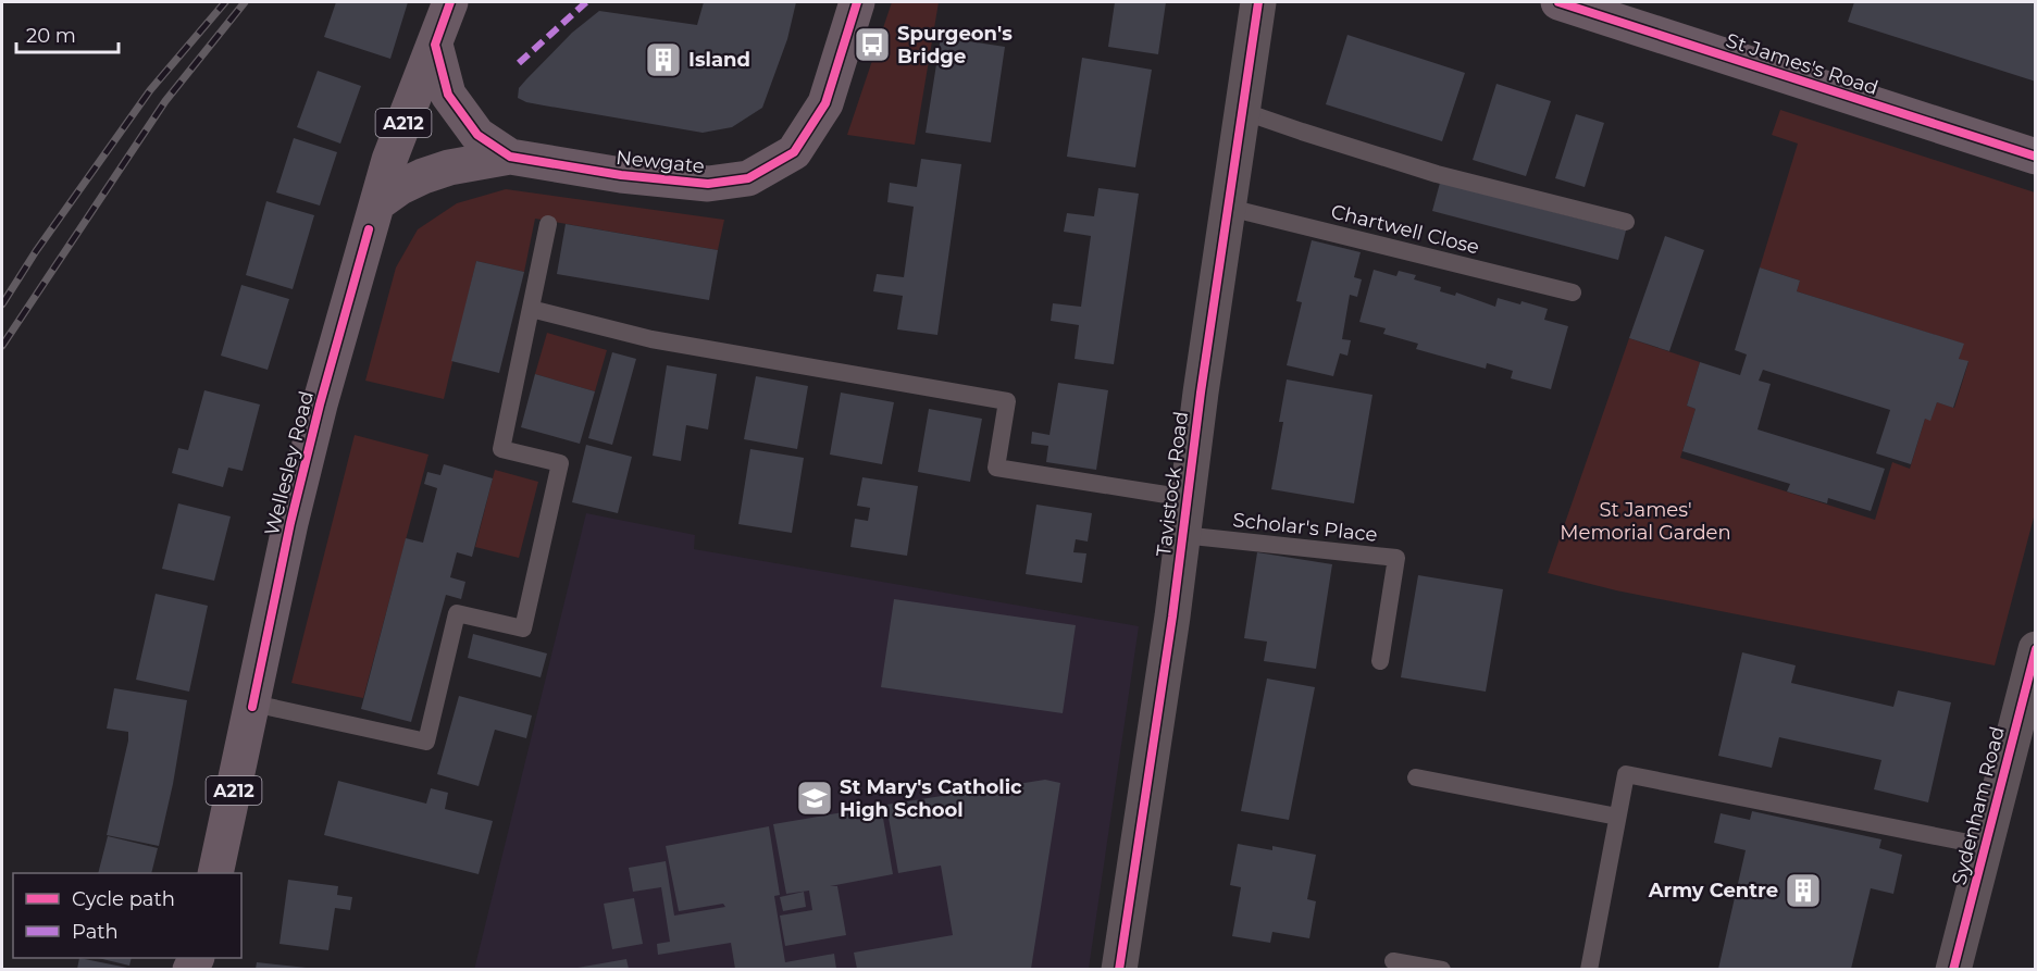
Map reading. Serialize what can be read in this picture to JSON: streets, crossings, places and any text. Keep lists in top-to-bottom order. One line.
{"streets":{"main road":["St James's Road","A212","Newgate","Wellesley Road"],"street":["Tavistock Road","Sydenham Road"],"lane":["Chartwell Close","Scholar's Place"]},"crossings":[["A212","Newgate"],["A212","Wellesley Road"],["Chartwell Close","Tavistock Road"],["Tavistock Road","Scholar's Place"]],"parks":["St James' Memorial Garden"],"places":{"bus stop":["Spurgeon's Bridge"],"building":["Island","Army Centre"],"school or university":["St Mary's Catholic High School"]},"legend":["Cycle path","Path"],"scale_bar":"20 m"}
